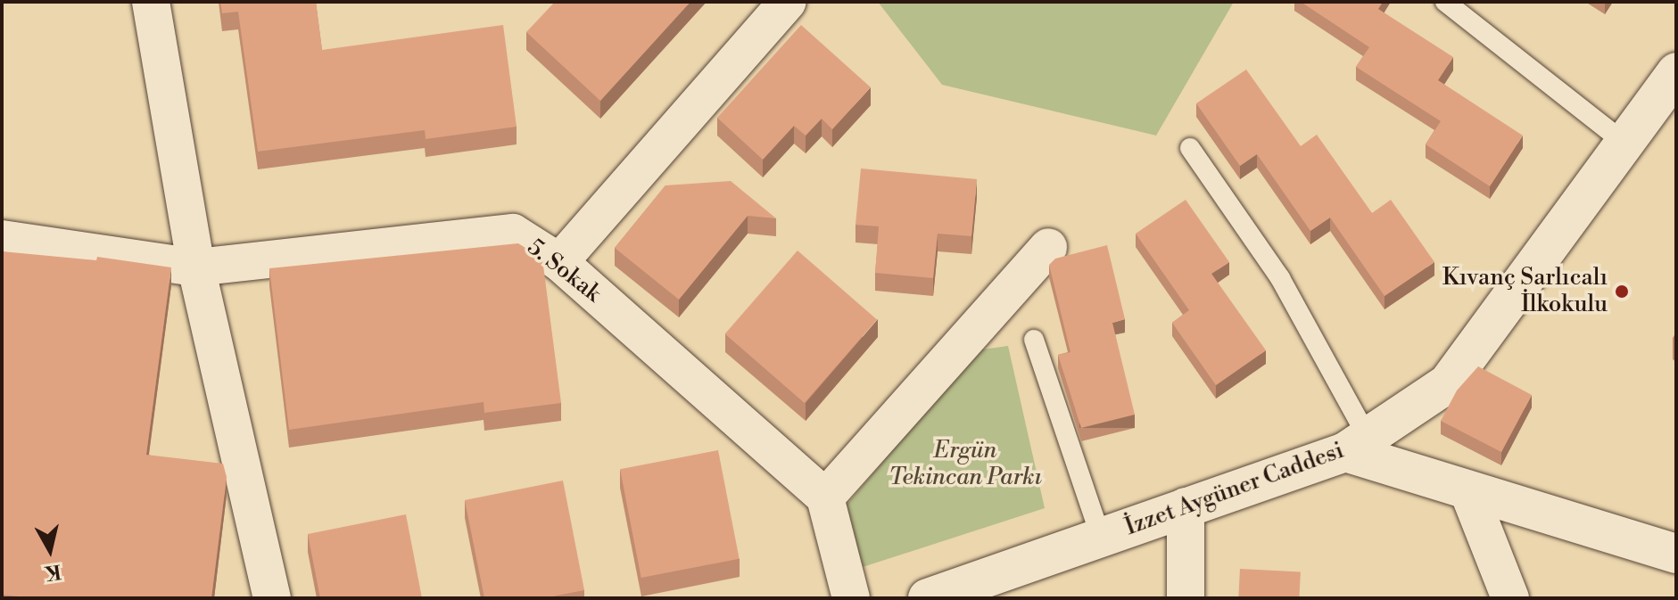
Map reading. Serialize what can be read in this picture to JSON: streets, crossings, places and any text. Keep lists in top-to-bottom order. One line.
{"streets":{"street":["5. Sokak","İzzet Aygüner Caddesi"]},"parks":["Ergün Tekincan Parkı"],"places":["Kıvanç Sarlıcalı İlkokulu"],"north":"bottom"}
